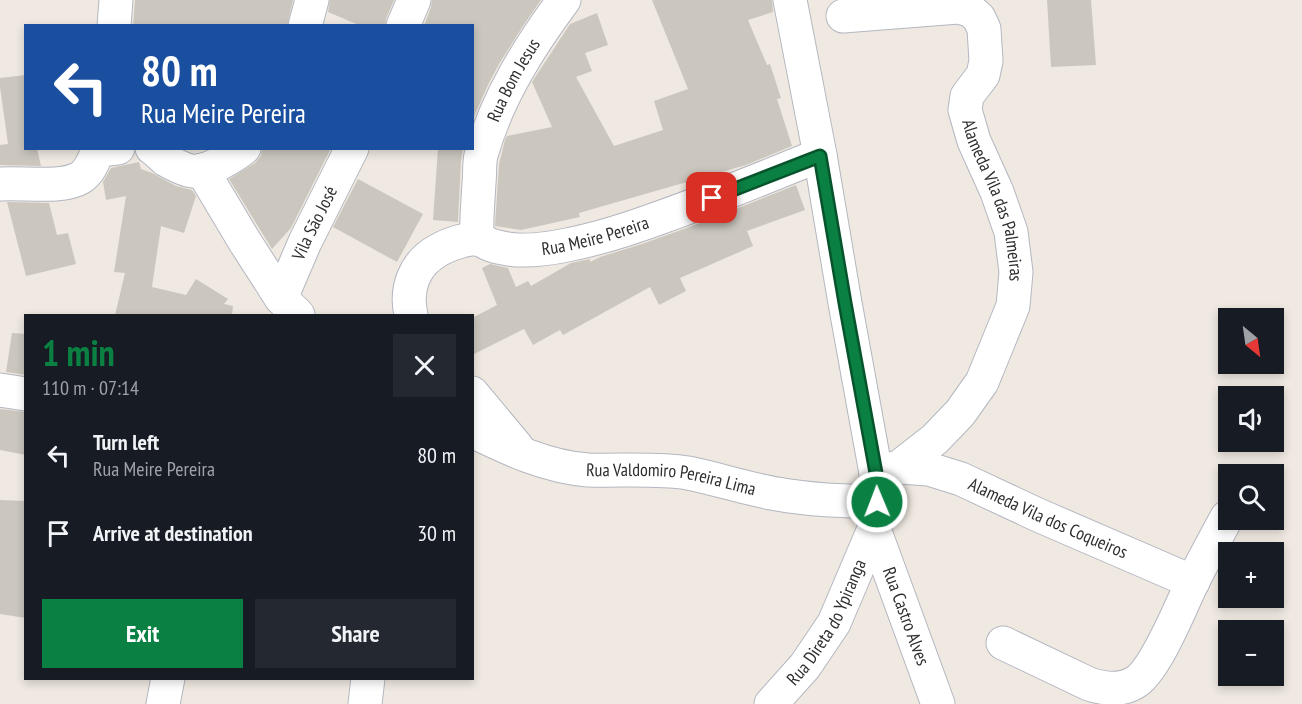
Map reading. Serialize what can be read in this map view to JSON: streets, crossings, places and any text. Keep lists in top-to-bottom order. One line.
{"streets":{"street":["Rua Bom Jesus","Alameda Vila das Palmeiras","Vila São José","Rua Meire Pereira","Rua Valdomiro Pereira Lima","Alameda Vila dos Coqueiros","Rua Castro Alves","Rua Direta do Ypiranga"]},"crossings":[["Rua Bom Jesus","Rua Meire Pereira"],["Alameda Vila das Palmeiras","Rua Valdomiro Pereira Lima"],["Alameda Vila das Palmeiras","Alameda Vila dos Coqueiros"],["Alameda Vila das Palmeiras","Rua Castro Alves"],["Alameda Vila das Palmeiras","Rua Direta do Ypiranga"],["Rua Valdomiro Pereira Lima","Alameda Vila dos Coqueiros"],["Rua Valdomiro Pereira Lima","Rua Castro Alves"],["Rua Valdomiro Pereira Lima","Rua Direta do Ypiranga"],["Alameda Vila dos Coqueiros","Rua Castro Alves"],["Alameda Vila dos Coqueiros","Rua Direta do Ypiranga"],["Rua Castro Alves","Rua Direta do Ypiranga"]],"north":"bottom right","page":{"turn":["80 m","Rua Meire Pereira"],"map_buttons":["+","−"],"heading":["1 min","110 m · 07:14"],"list":[{"name":"Turn left","note":"Rua Meire Pereira","value":"80 m"},{"name":"Arrive at destination","value":"30 m"}],"buttons":["Exit","Share"]}}
